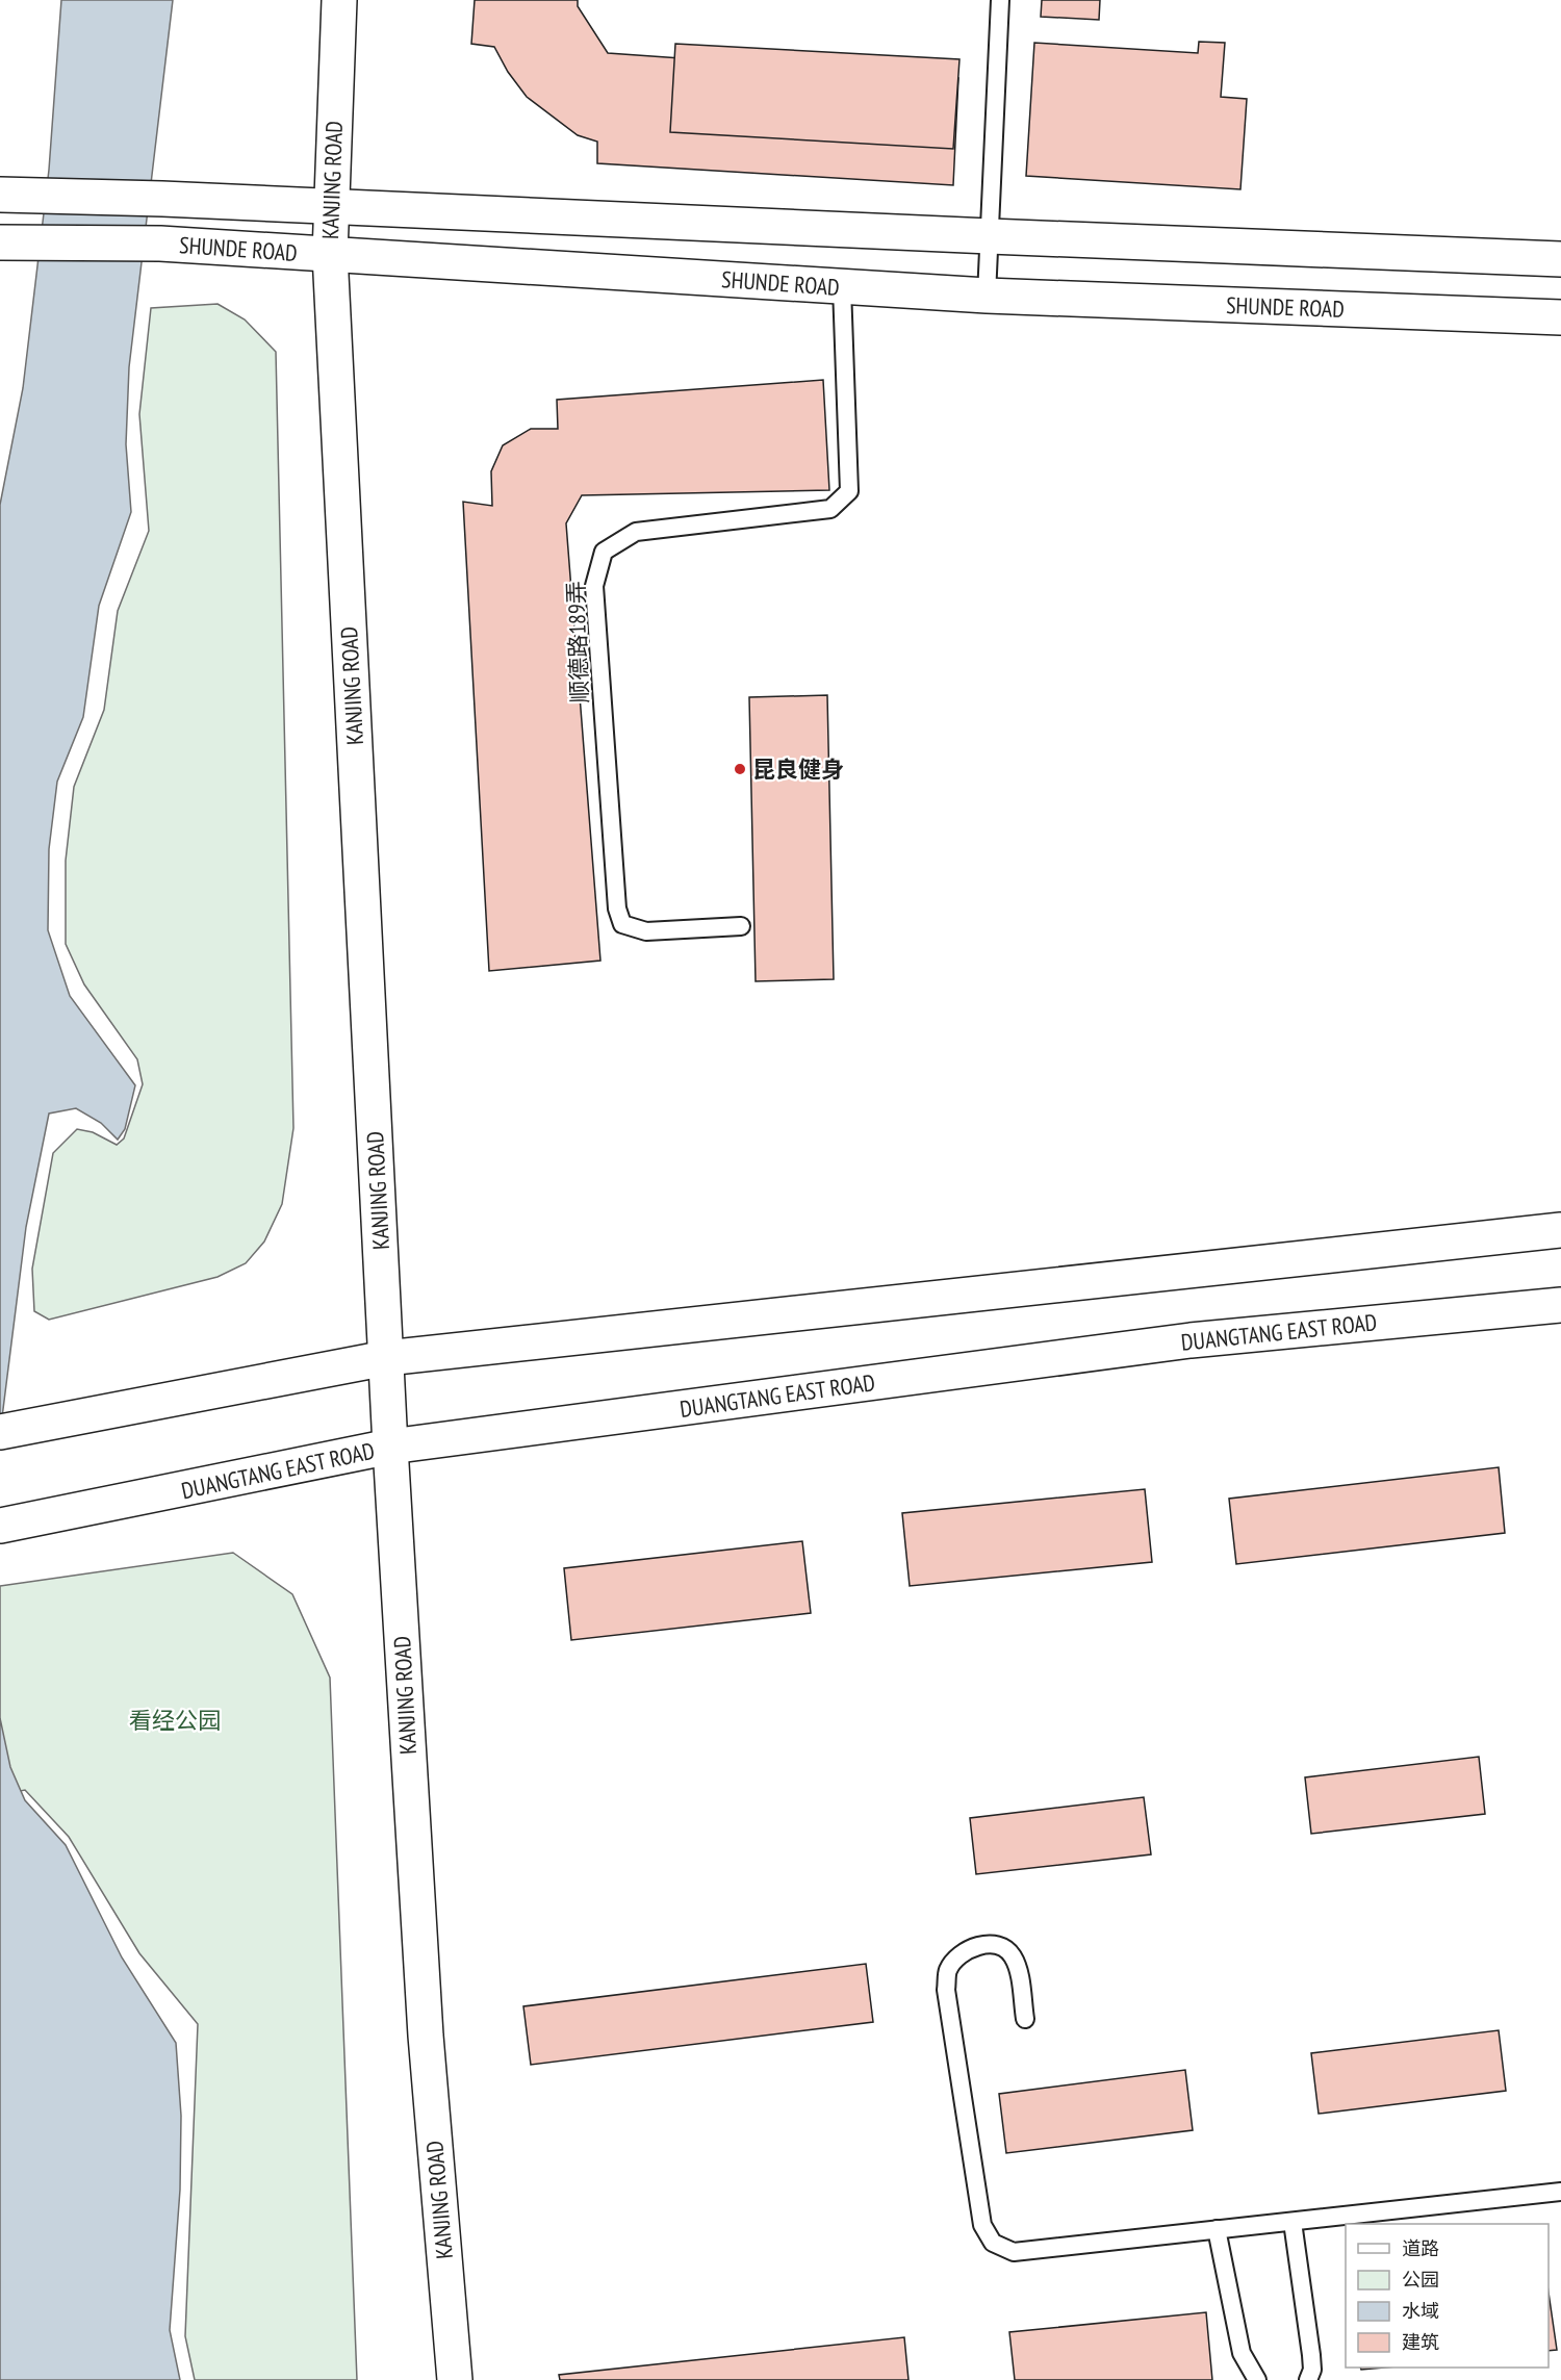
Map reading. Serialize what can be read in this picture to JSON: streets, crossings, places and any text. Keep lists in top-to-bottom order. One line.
{"streets":{"main road":["KANJING ROAD","SHUNDE ROAD","DUANGTANG EAST ROAD"],"lane":["顺德路189弄"]},"crossings":[["KANJING ROAD","SHUNDE ROAD"],["KANJING ROAD","DUANGTANG EAST ROAD"],["SHUNDE ROAD","顺德路189弄"]],"parks":["看经公园"],"places":["昆良健身"],"legend":["道路","公园","水域","建筑"]}
